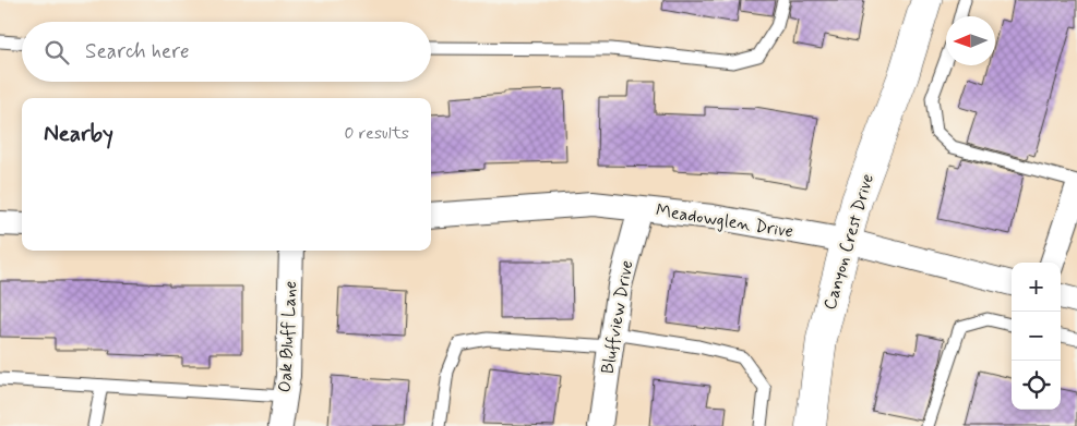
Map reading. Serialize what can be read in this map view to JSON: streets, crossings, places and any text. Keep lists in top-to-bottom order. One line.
{"streets":{"street":["Meadowglen Drive","Canyon Crest Drive","Bluffview Drive","Oak Bluff Lane"]},"crossings":[["Meadowglen Drive","Canyon Crest Drive"],["Meadowglen Drive","Bluffview Drive"]],"north":"left","page":{"search":"Search here","heading":["Nearby","0 results"],"map_buttons":["+","−"]}}
